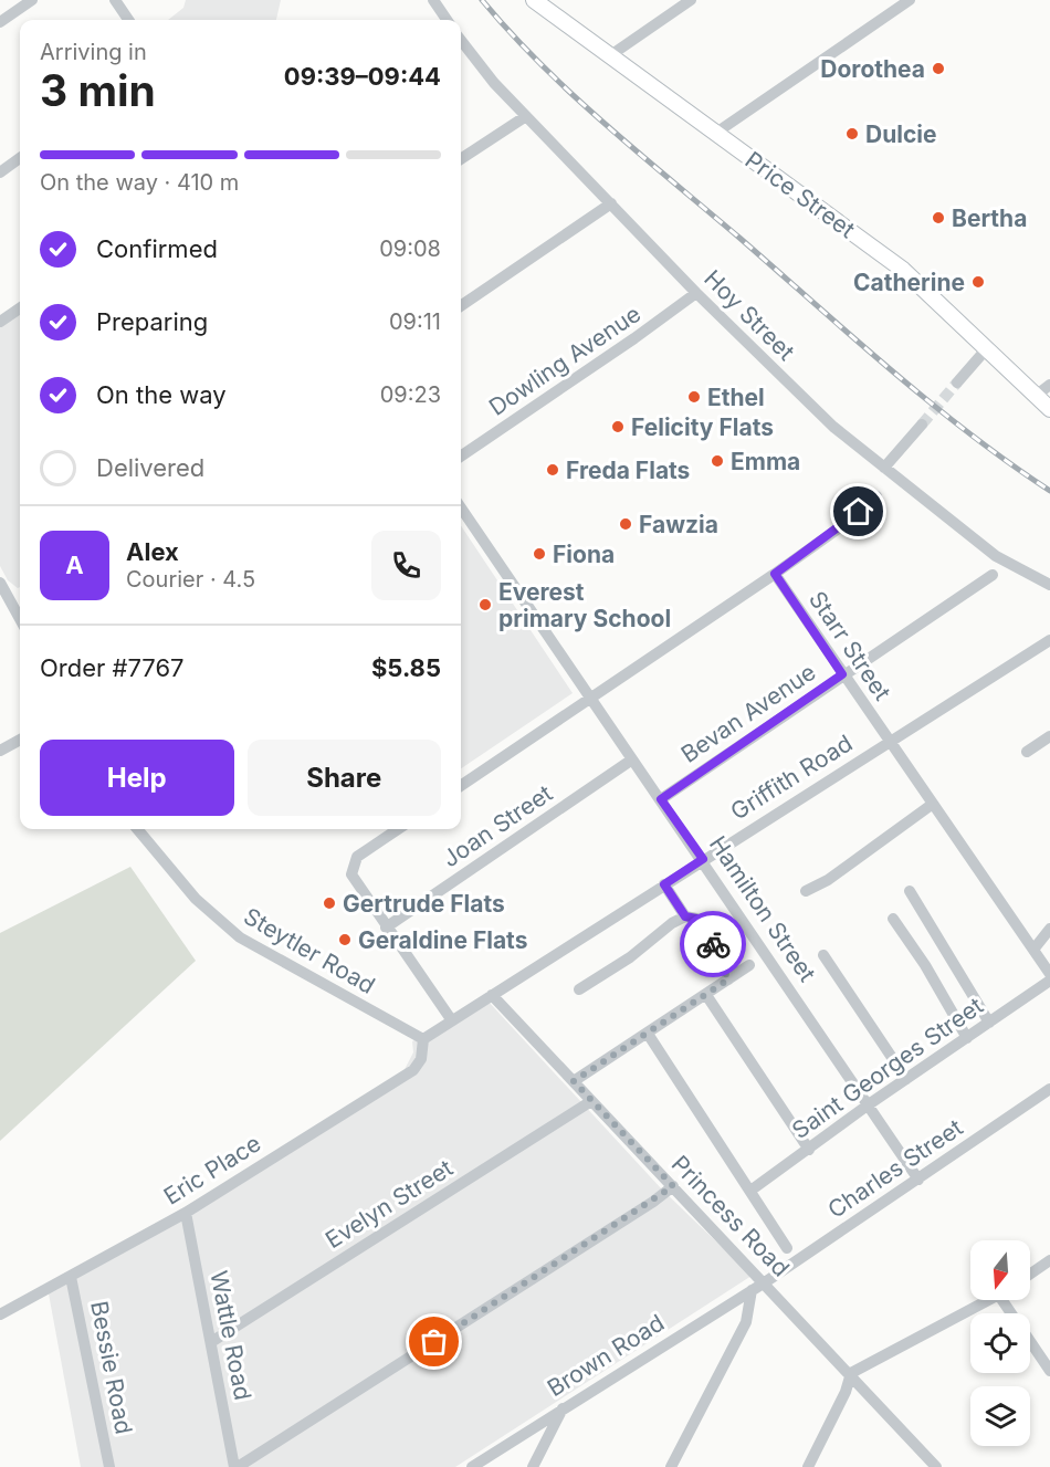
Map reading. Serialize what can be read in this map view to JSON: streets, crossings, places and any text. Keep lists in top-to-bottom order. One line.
{"streets":{"street":["Price Street","Hoy Street","Dowling Avenue","Starr Street","Bevan Avenue","Griffith Road","Joan Street","Hamilton Street","Steytler Road","Saint Georges Street","Charles Street","Eric Place","Evelyn Street","Princess Road","Wattle Road","Brown Road","Bessie Road"]},"crossings":[["Hoy Street","Dowling Avenue"],["Starr Street","Bevan Avenue"],["Starr Street","Griffith Road"],["Bevan Avenue","Hamilton Street"],["Griffith Road","Hamilton Street"],["Griffith Road","Steytler Road"],["Griffith Road","Eric Place"],["Griffith Road","Princess Road"],["Joan Street","Hamilton Street"],["Hamilton Street","Saint Georges Street"],["Hamilton Street","Charles Street"],["Steytler Road","Eric Place"],["Charles Street","Princess Road"],["Charles Street","Brown Road"],["Eric Place","Wattle Road"],["Eric Place","Bessie Road"],["Evelyn Street","Princess Road"],["Evelyn Street","Wattle Road"],["Princess Road","Brown Road"]],"places":["Dorothea","Dulcie","Bertha","Catherine","Ethel","Felicity Flats","Emma","Freda Flats","Fawzia","Fiona","Everest primary School","Gertrude Flats","Geraldine Flats"],"north":"bottom","page":{"heading":["3 min","Arriving in","09:39–09:44"],"panel":["Alex","Courier · 4.5","Order #7767","$5.85"],"bar":"On the way · 410 m","list":[["Confirmed","09:08"],["Preparing","09:11"],["On the way","09:23"],"Delivered"],"round":"A","buttons":["Help","Share"]}}
